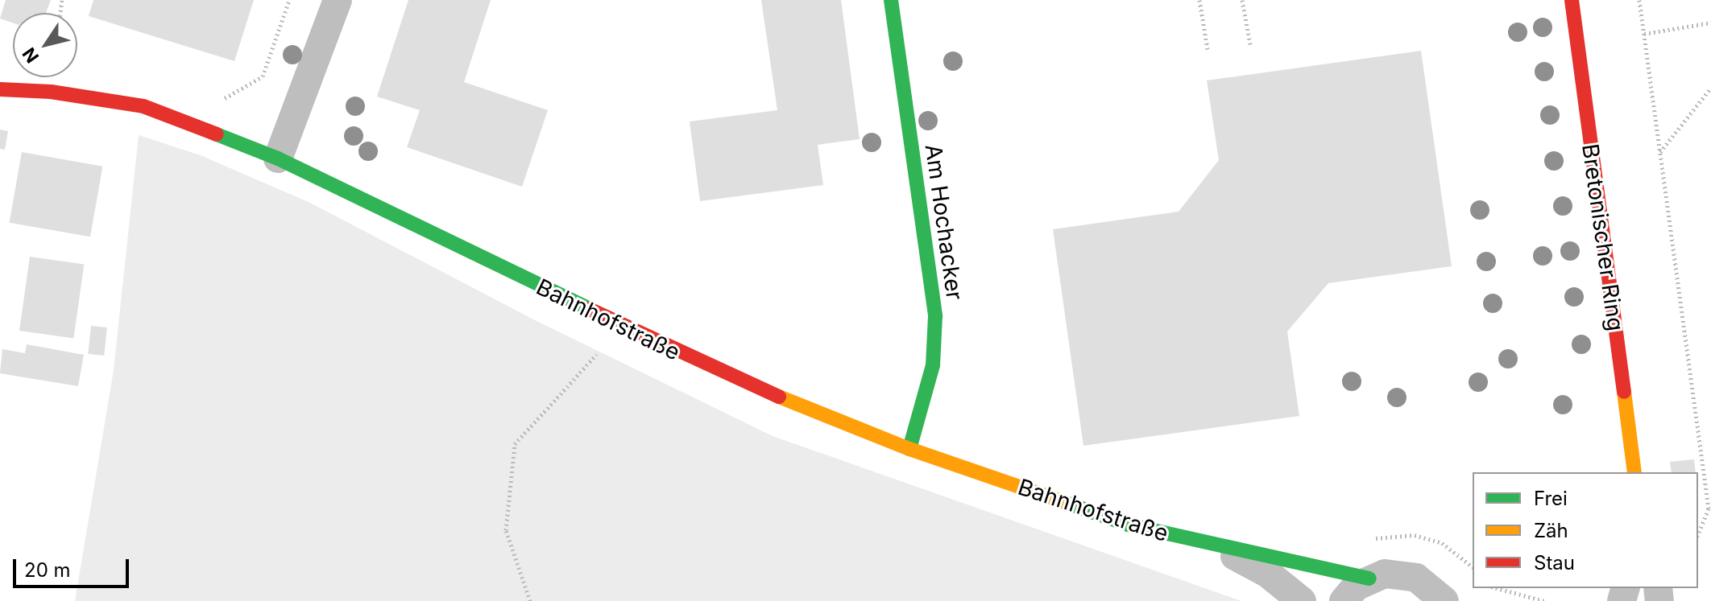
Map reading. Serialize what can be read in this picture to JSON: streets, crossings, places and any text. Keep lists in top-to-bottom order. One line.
{"streets":{"street":["Am Hochacker","Bretonischer Ring","Bahnhofstraße"]},"crossings":[["Am Hochacker","Bahnhofstraße"]],"legend":["Frei","Zäh","Stau"],"scale_bar":"20 m","north":"bottom left"}
